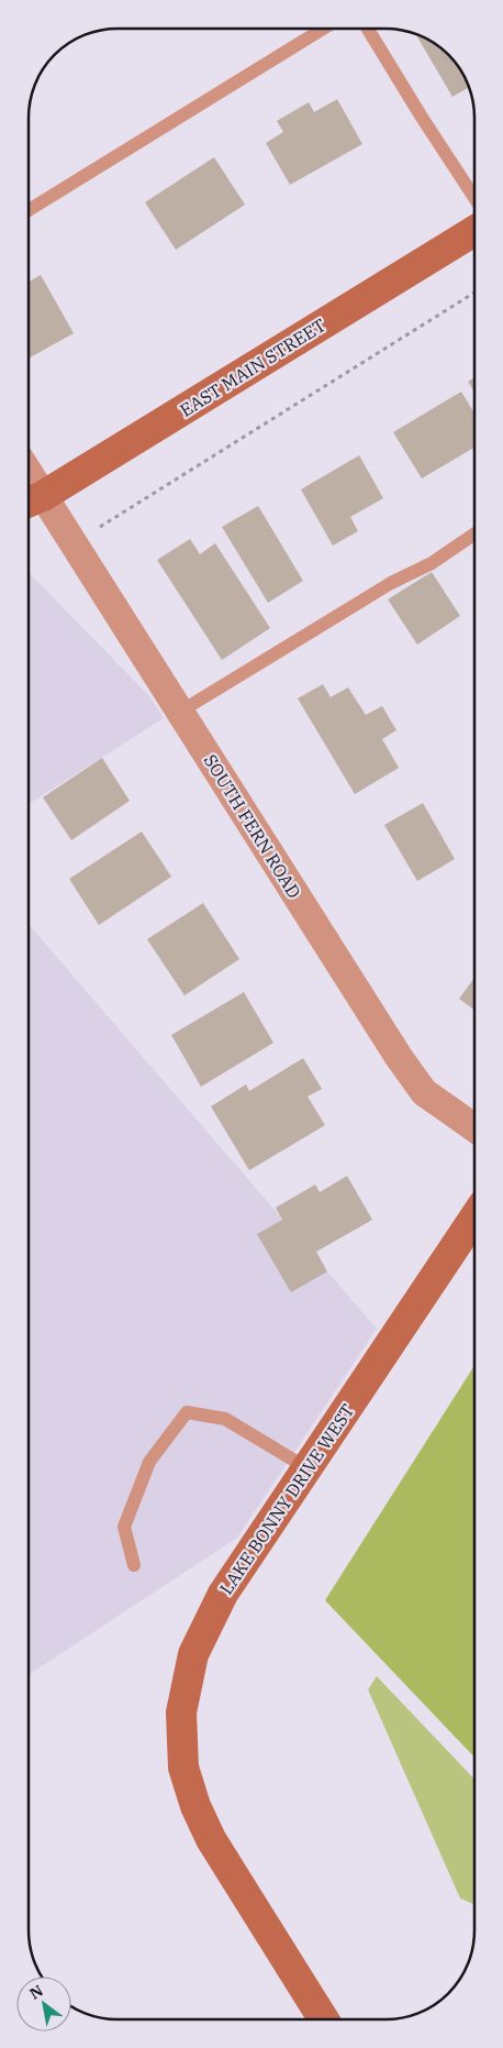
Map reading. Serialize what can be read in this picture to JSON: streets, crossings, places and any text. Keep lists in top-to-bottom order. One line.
{"streets":{"street":["EAST MAIN STREET","SOUTH FERN ROAD","LAKE BONNY DRIVE WEST"]},"crossings":[["EAST MAIN STREET","SOUTH FERN ROAD"]],"north":"top left"}
